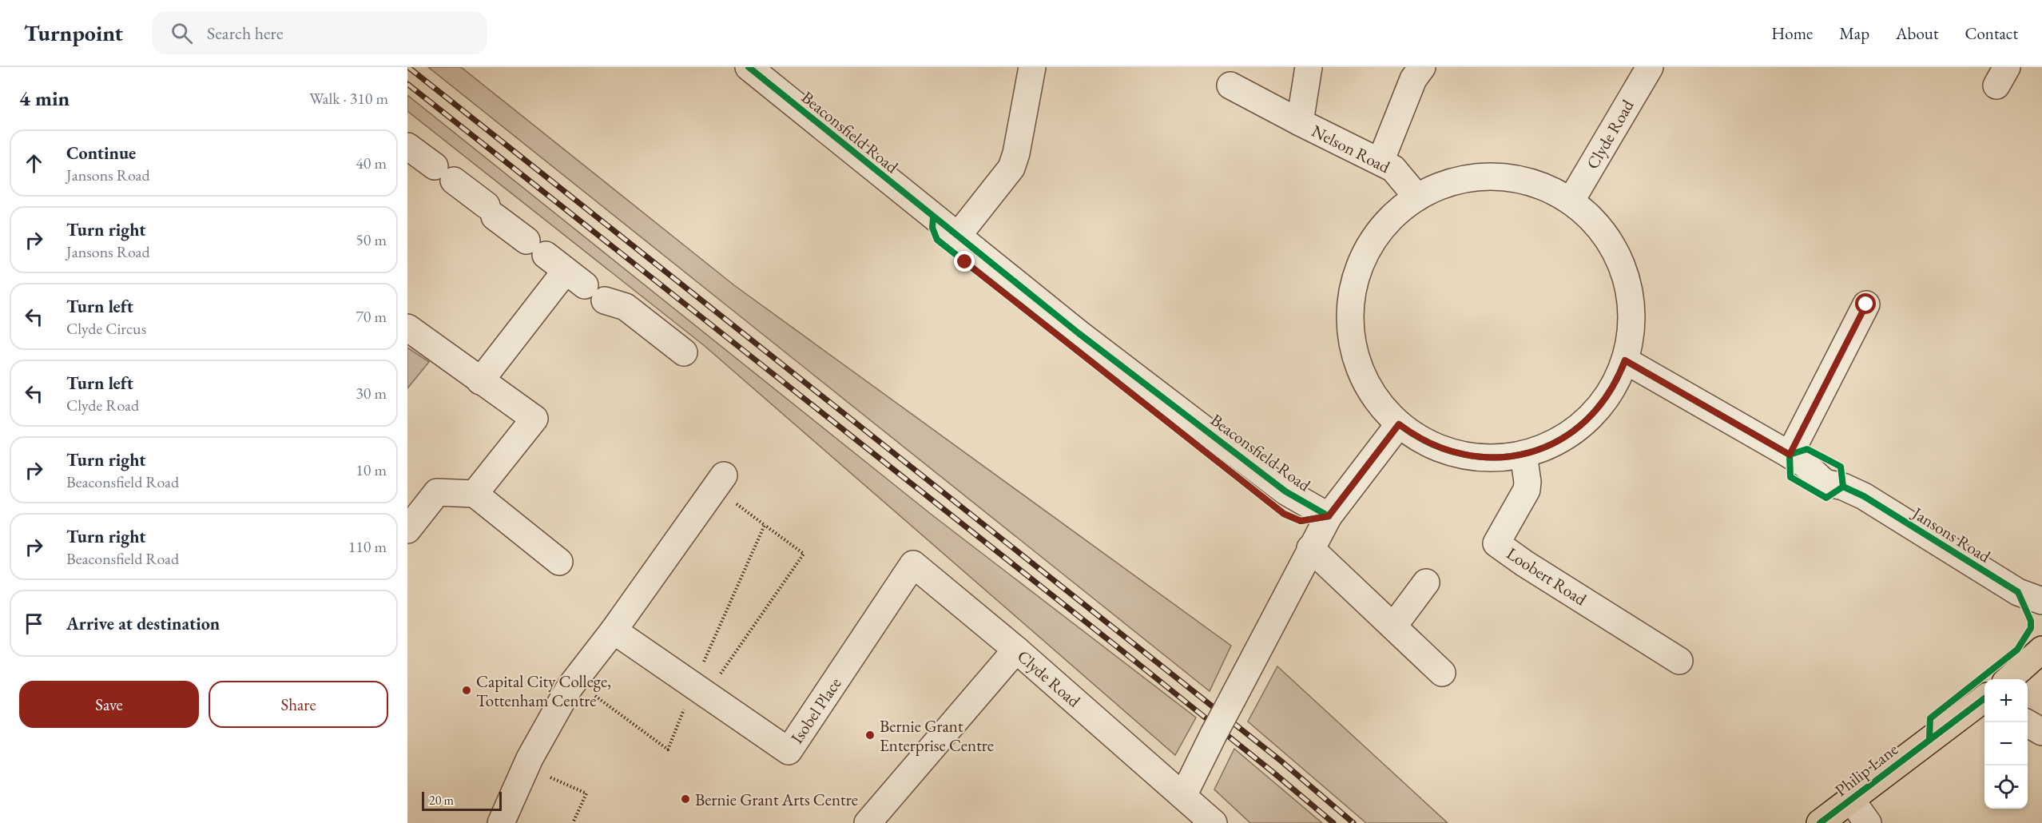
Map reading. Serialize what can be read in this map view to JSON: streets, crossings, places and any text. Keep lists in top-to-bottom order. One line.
{"streets":{"main road":["Philip Lane"],"street":["Beaconsfield Road","Clyde Road","Nelson Road","Jansons Road","Loobert Road","Isobel Place"]},"crossings":[["Clyde Road","Isobel Place"]],"places":["Capital City College, Tottenham Centre","Bernie Grant Enterprise Centre","Bernie Grant Arts Centre"],"scale_bar":"20 m","page":{"header":"Turnpoint","search":"Search here","nav":["Home","Map","About","Contact"],"heading":["4 min","Walk · 310 m"],"list":[["Continue","Jansons Road","40 m"],["Turn right","Jansons Road","50 m"],["Turn left","Clyde Circus","70 m"],["Turn left","Clyde Road","30 m"],["Turn right","Beaconsfield Road","10 m"],["Turn right","Beaconsfield Road","110 m"],"Arrive at destination"],"buttons":["Save","Share"],"map_buttons":["+","−"],"scale":"20 m"}}
